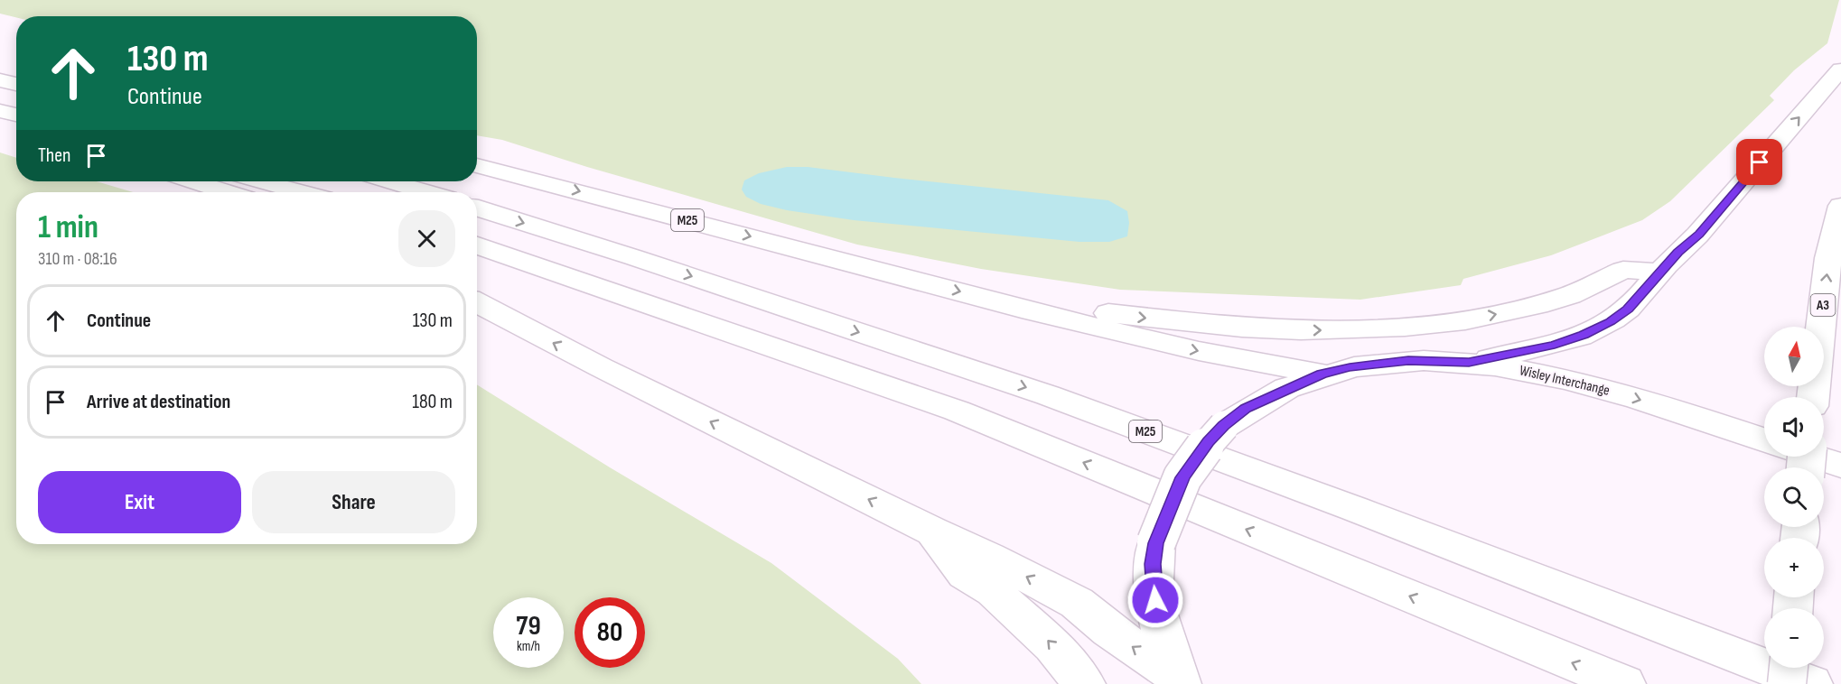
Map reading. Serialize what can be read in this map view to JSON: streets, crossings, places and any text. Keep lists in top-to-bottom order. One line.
{"streets":{"highway":["M25","A3","Wisley Interchange"]},"crossings":[["M25","Wisley Interchange"]],"north":"top","page":{"turn":["130 m","Continue"],"then":"Then","heading":["1 min","310 m · 08:16"],"list":[{"name":"Continue","value":"130 m"},{"name":"Arrive at destination","value":"180 m"}],"map_buttons":["+","−"],"buttons":["Exit","Share"],"speed":"79 km/h","limit":"80"}}
